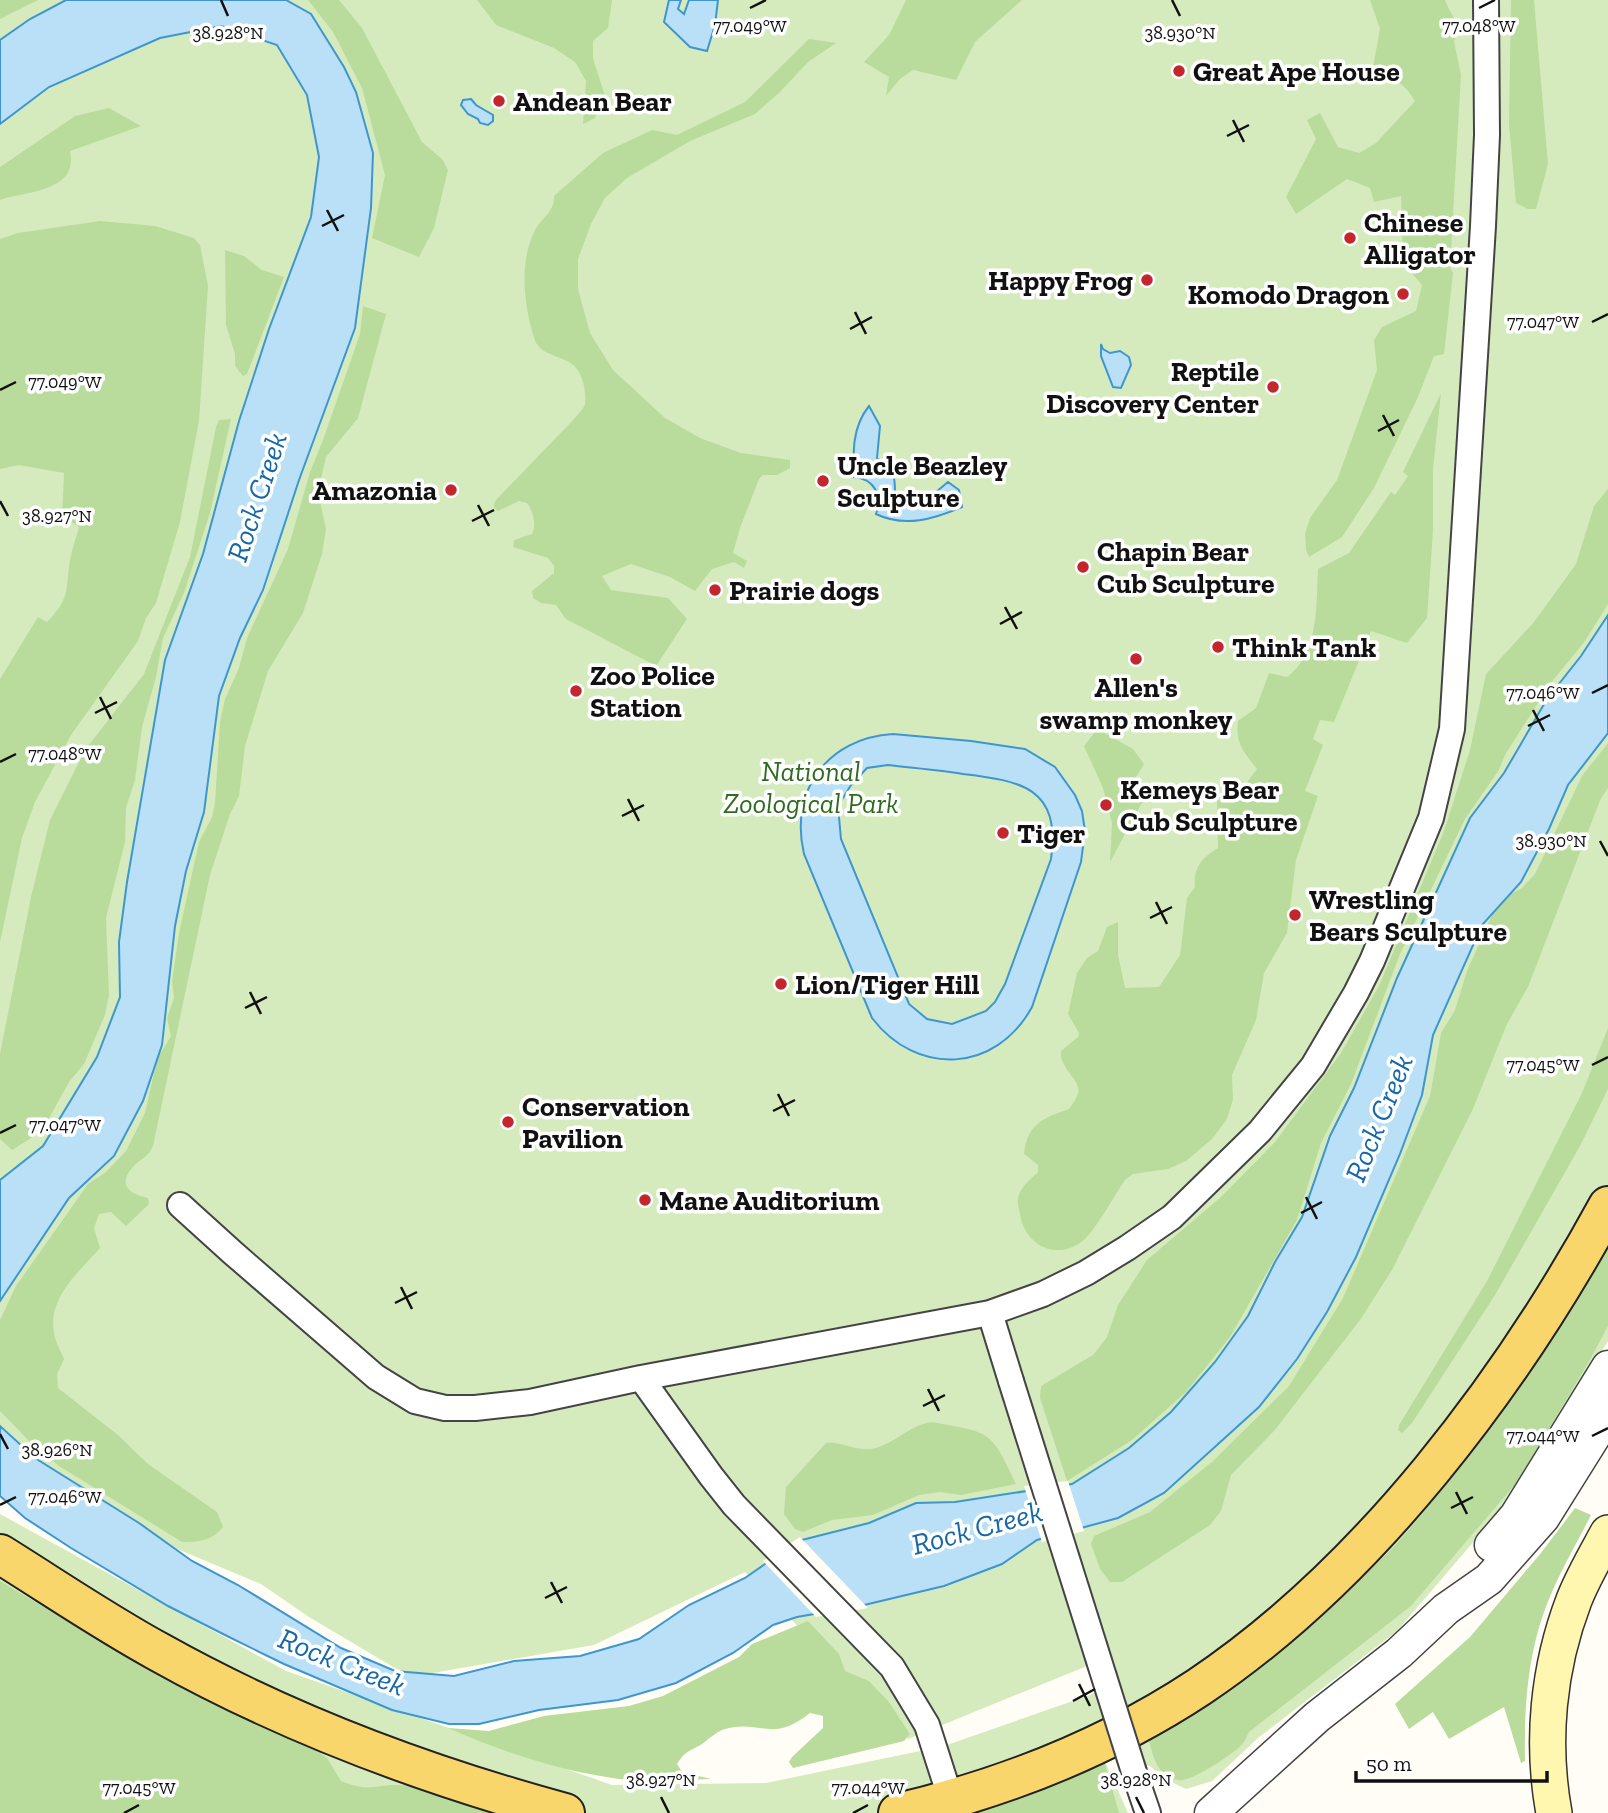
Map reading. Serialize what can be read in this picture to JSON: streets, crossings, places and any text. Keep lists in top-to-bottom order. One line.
{"water":["Rock Creek"],"parks":["National Zoological Park"],"places":["Great Ape House","Andean Bear","Chinese Alligator","Happy Frog","Komodo Dragon","Reptile Discovery Center","Uncle Beazley Sculpture","Amazonia","Chapin Bear Cub Sculpture","Prairie dogs","Think Tank","Allen's swamp monkey","Zoo Police Station","Kemeys Bear Cub Sculpture","Tiger","Wrestling Bears Sculpture","Lion/Tiger Hill","Conservation Pavilion","Mane Auditorium"],"scale_bar":"50 m","coordinates":["77.049°W","77.048°W","38.928°N","38.930°N","77.047°W","38.927°N","77.046°W","77.045°W","77.044°W","38.926°N"]}
